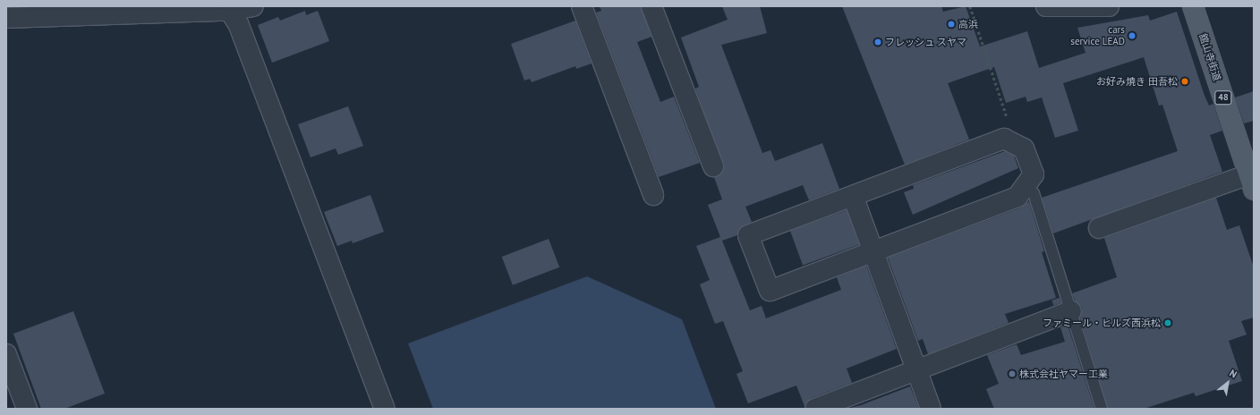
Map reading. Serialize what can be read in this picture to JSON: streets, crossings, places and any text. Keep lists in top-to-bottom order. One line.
{"streets":{"main road":["舘山寺街道","48"]},"places":["高浜","cars service LEAD","フレッシュ スヤマ","お好み焼き 田吾松","ファミール・ヒルズ西浜松","株式会社ヤマー工業"],"north":"top right"}
